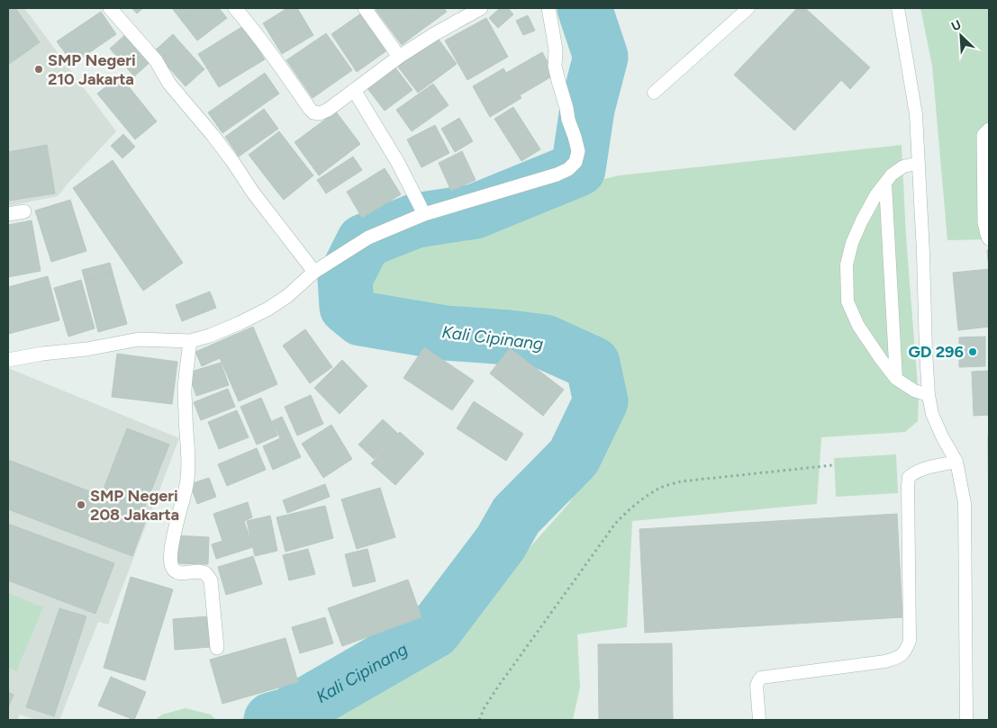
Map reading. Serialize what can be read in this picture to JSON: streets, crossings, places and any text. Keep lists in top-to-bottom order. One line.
{"water":["Kali Cipinang"],"places":["SMP Negeri 210 Jakarta","GD 296","SMP Negeri 208 Jakarta"],"north":"top left"}
